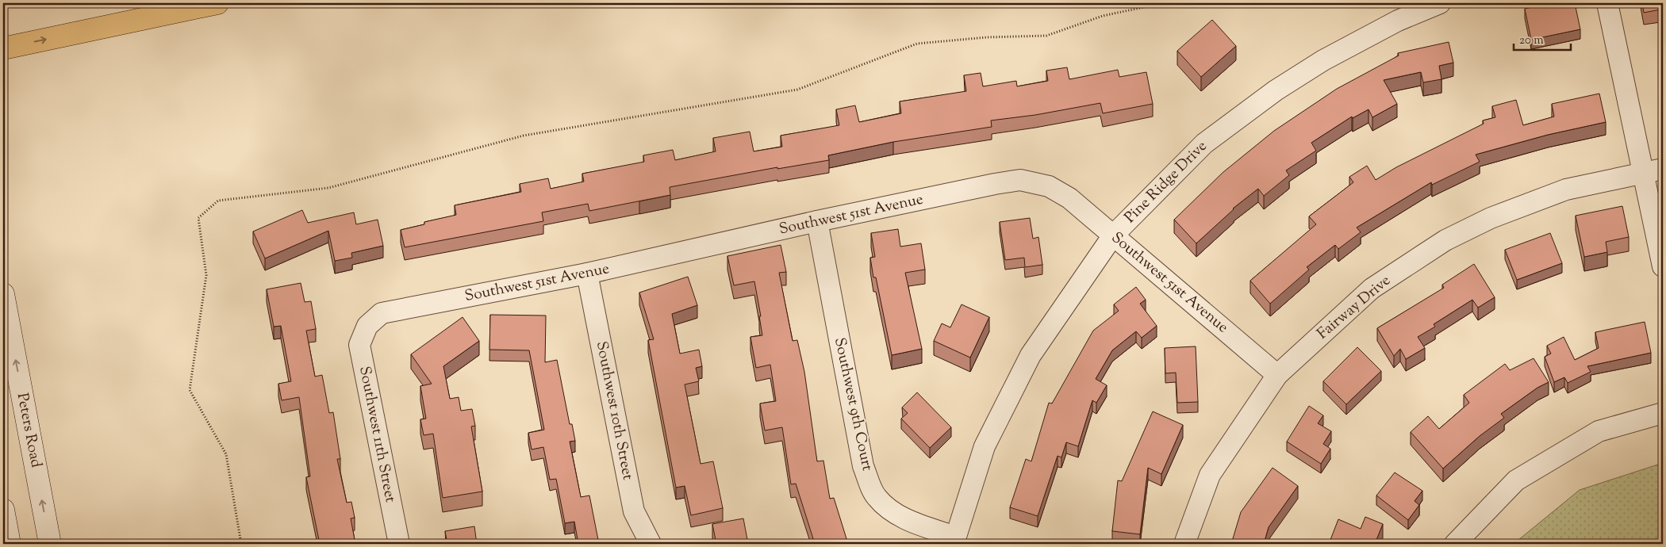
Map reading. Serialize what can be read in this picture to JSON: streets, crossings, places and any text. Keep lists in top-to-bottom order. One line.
{"streets":{"main road":["Peters Road"],"street":["Pine Ridge Drive","Southwest 51st Avenue","Fairway Drive","Southwest 9th Court","Southwest 10th Street","Southwest 11th Street"]},"crossings":[["Pine Ridge Drive","Southwest 51st Avenue"],["Pine Ridge Drive","Southwest 9th Court"],["Southwest 51st Avenue","Fairway Drive"],["Southwest 51st Avenue","Southwest 9th Court"],["Southwest 51st Avenue","Southwest 10th Street"],["Southwest 51st Avenue","Southwest 11th Street"]],"one_way":["Peters Road"],"scale_bar":"20 m"}
